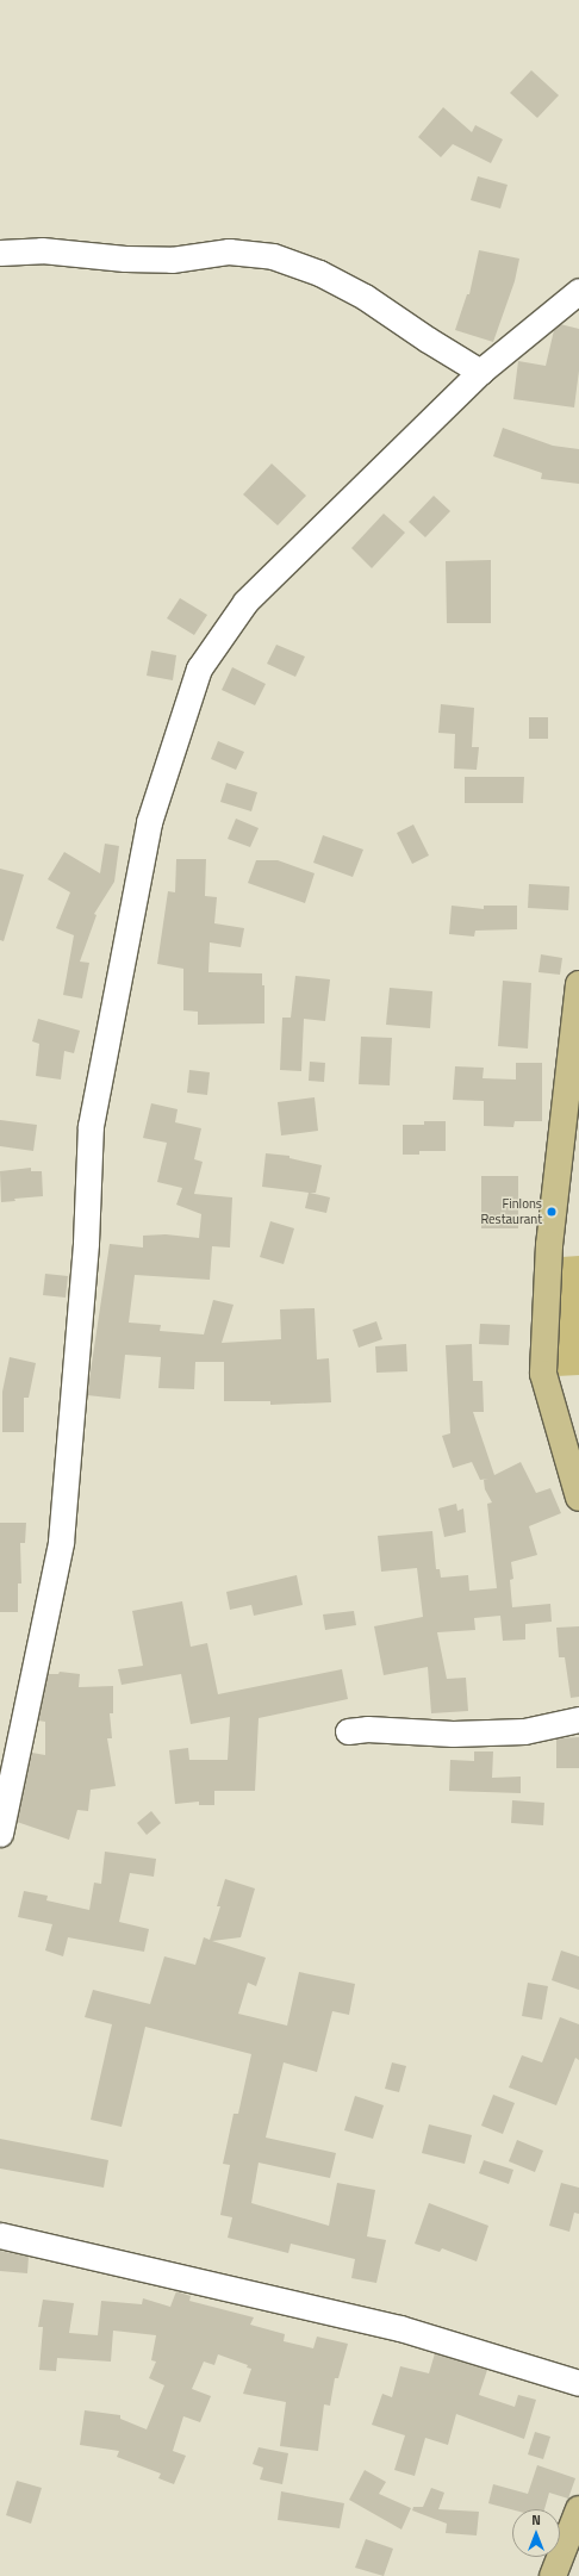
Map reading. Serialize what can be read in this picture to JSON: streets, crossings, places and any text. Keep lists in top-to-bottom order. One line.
{"places":["Finlons Restaurant"],"north":"top"}
